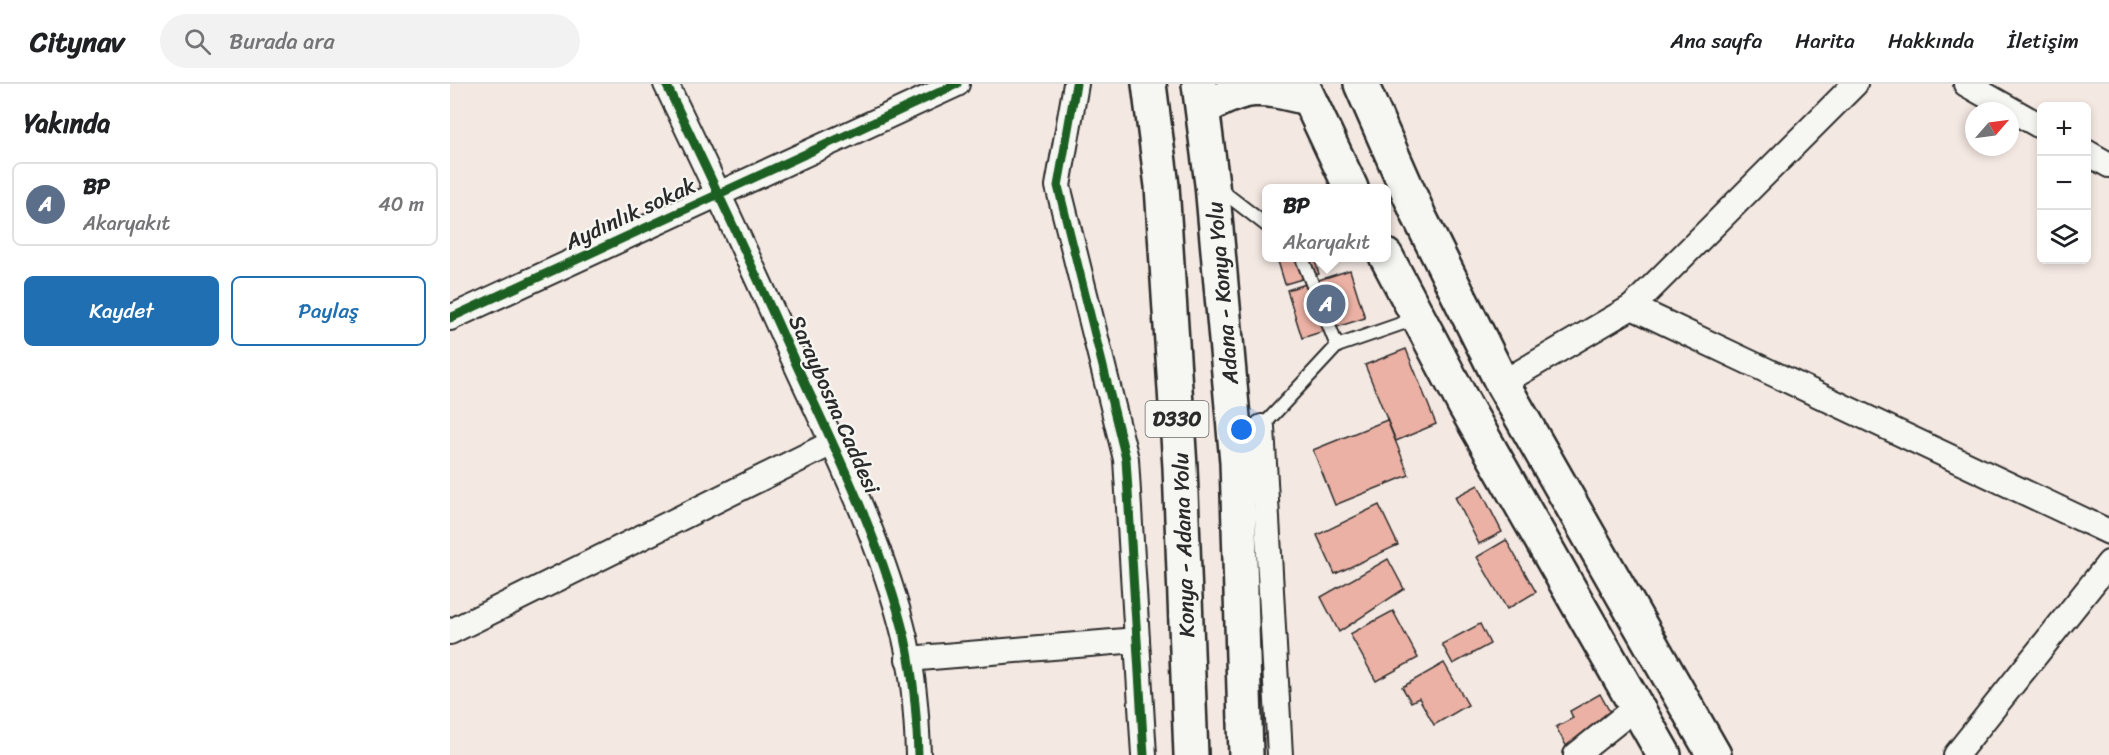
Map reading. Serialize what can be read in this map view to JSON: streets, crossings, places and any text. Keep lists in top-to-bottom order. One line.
{"streets":{"main road":["Adana - Konya Yolu","D330","Konya - Adana Yolu"],"street":["Aydınlık sokak","Saraybosna Caddesi"]},"crossings":[["Aydınlık sokak","Saraybosna Caddesi"]],"north":"top right","page":{"header":"Citynav","search":"Burada ara","nav":["Ana sayfa","Harita","Hakkında","İletişim"],"heading":"Yakında","map_buttons":["+","−"],"list":[{"mark":"A","name":"BP","note":"Akaryakıt","value":"40 m"}],"popup":["BP","Akaryakıt"],"buttons":["Kaydet","Paylaş"],"pins":"A"}}
